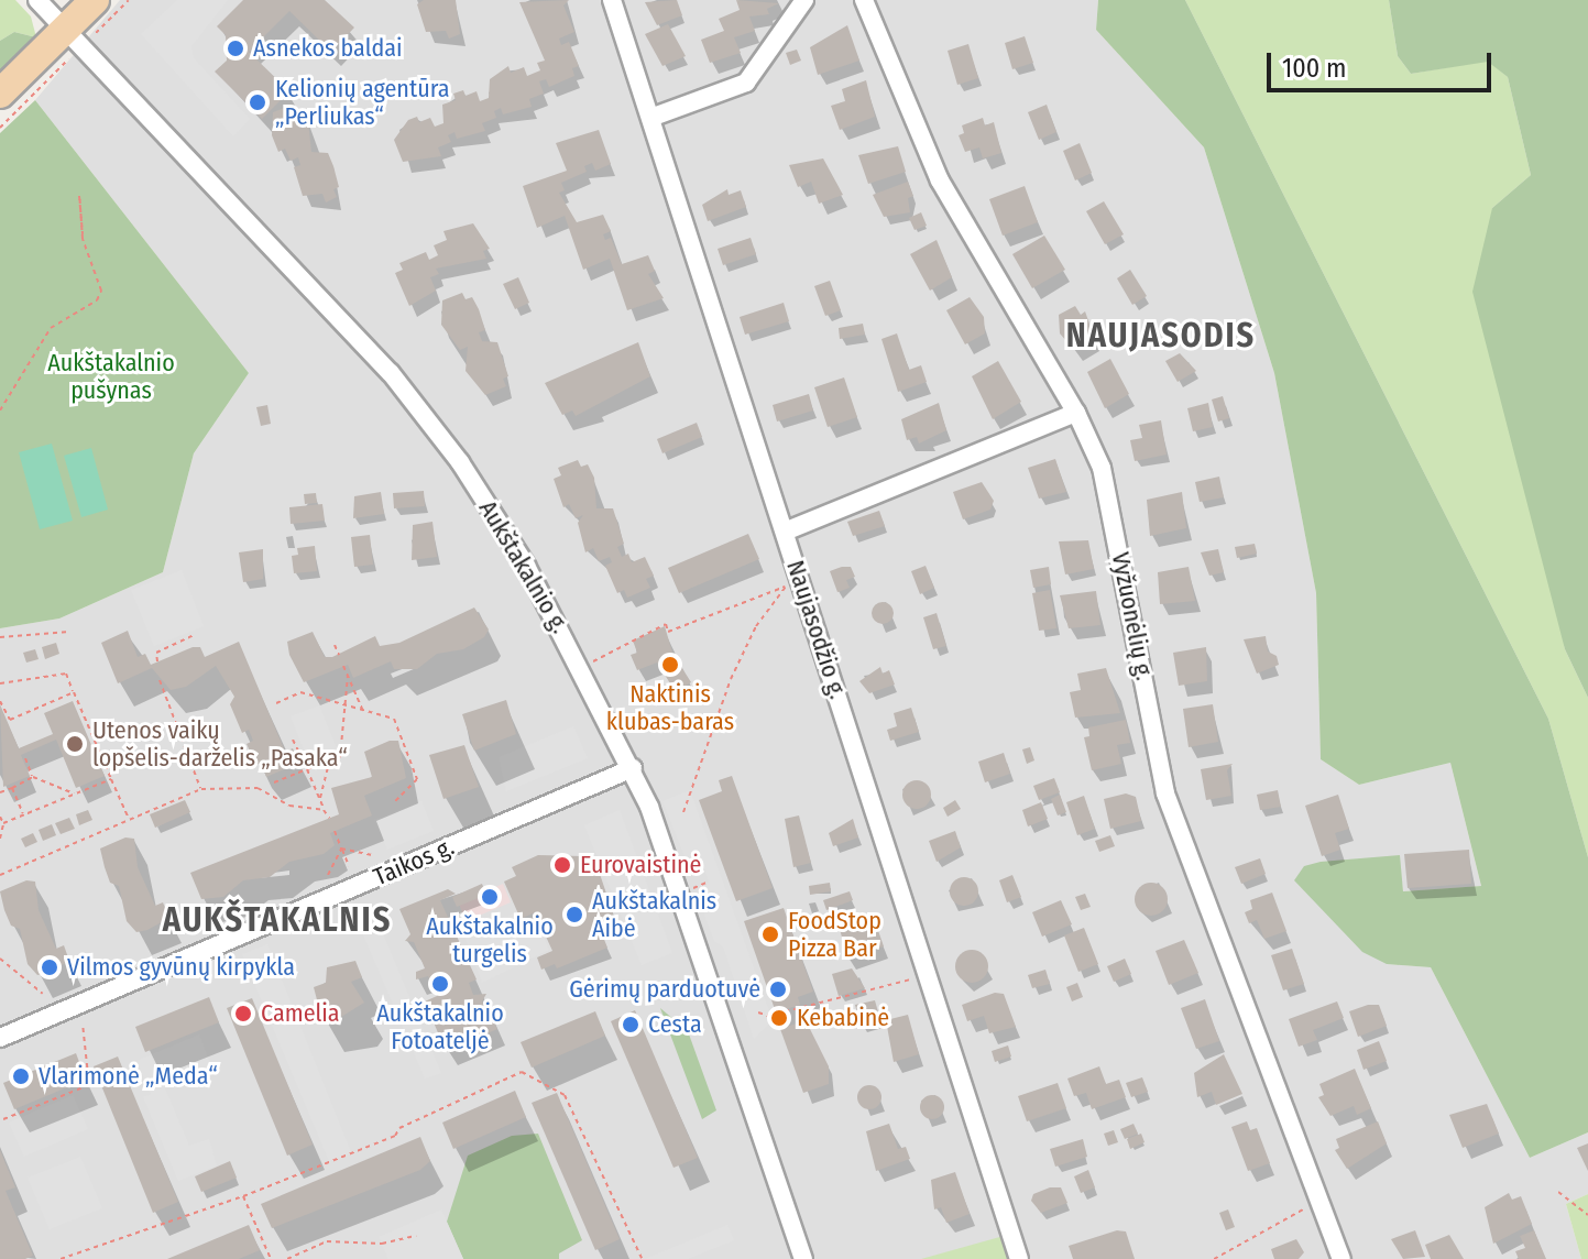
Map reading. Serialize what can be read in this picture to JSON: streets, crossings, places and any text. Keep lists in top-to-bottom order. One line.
{"streets":{"street":["Aukštakalnio g.","Vyžuonėlių g.","Naujasodžio g.","Taikos g."]},"crossings":[["Aukštakalnio g.","Taikos g."]],"districts":["NAUJASODIS","AUKŠTAKALNIS"],"parks":["Aukštakalnio pušynas"],"places":["Asnekos baldai","Kelionių agentūra „Perliukas“","Naktinis klubas-baras","Utenos vaikų lopšelis-darželis „Pasaka“","Eurovaistinė","Aukštakalnio turgelis","Aukštakalnis Aibė","FoodStop Pizza Bar","Vilmos gyvūnų kirpykla","Aukštakalnio Fotoateljė","Gėrimų parduotuvė","Camelia","Kebabinė","Cesta","Vlarimonė „Meda“"],"scale_bar":"100 m"}
